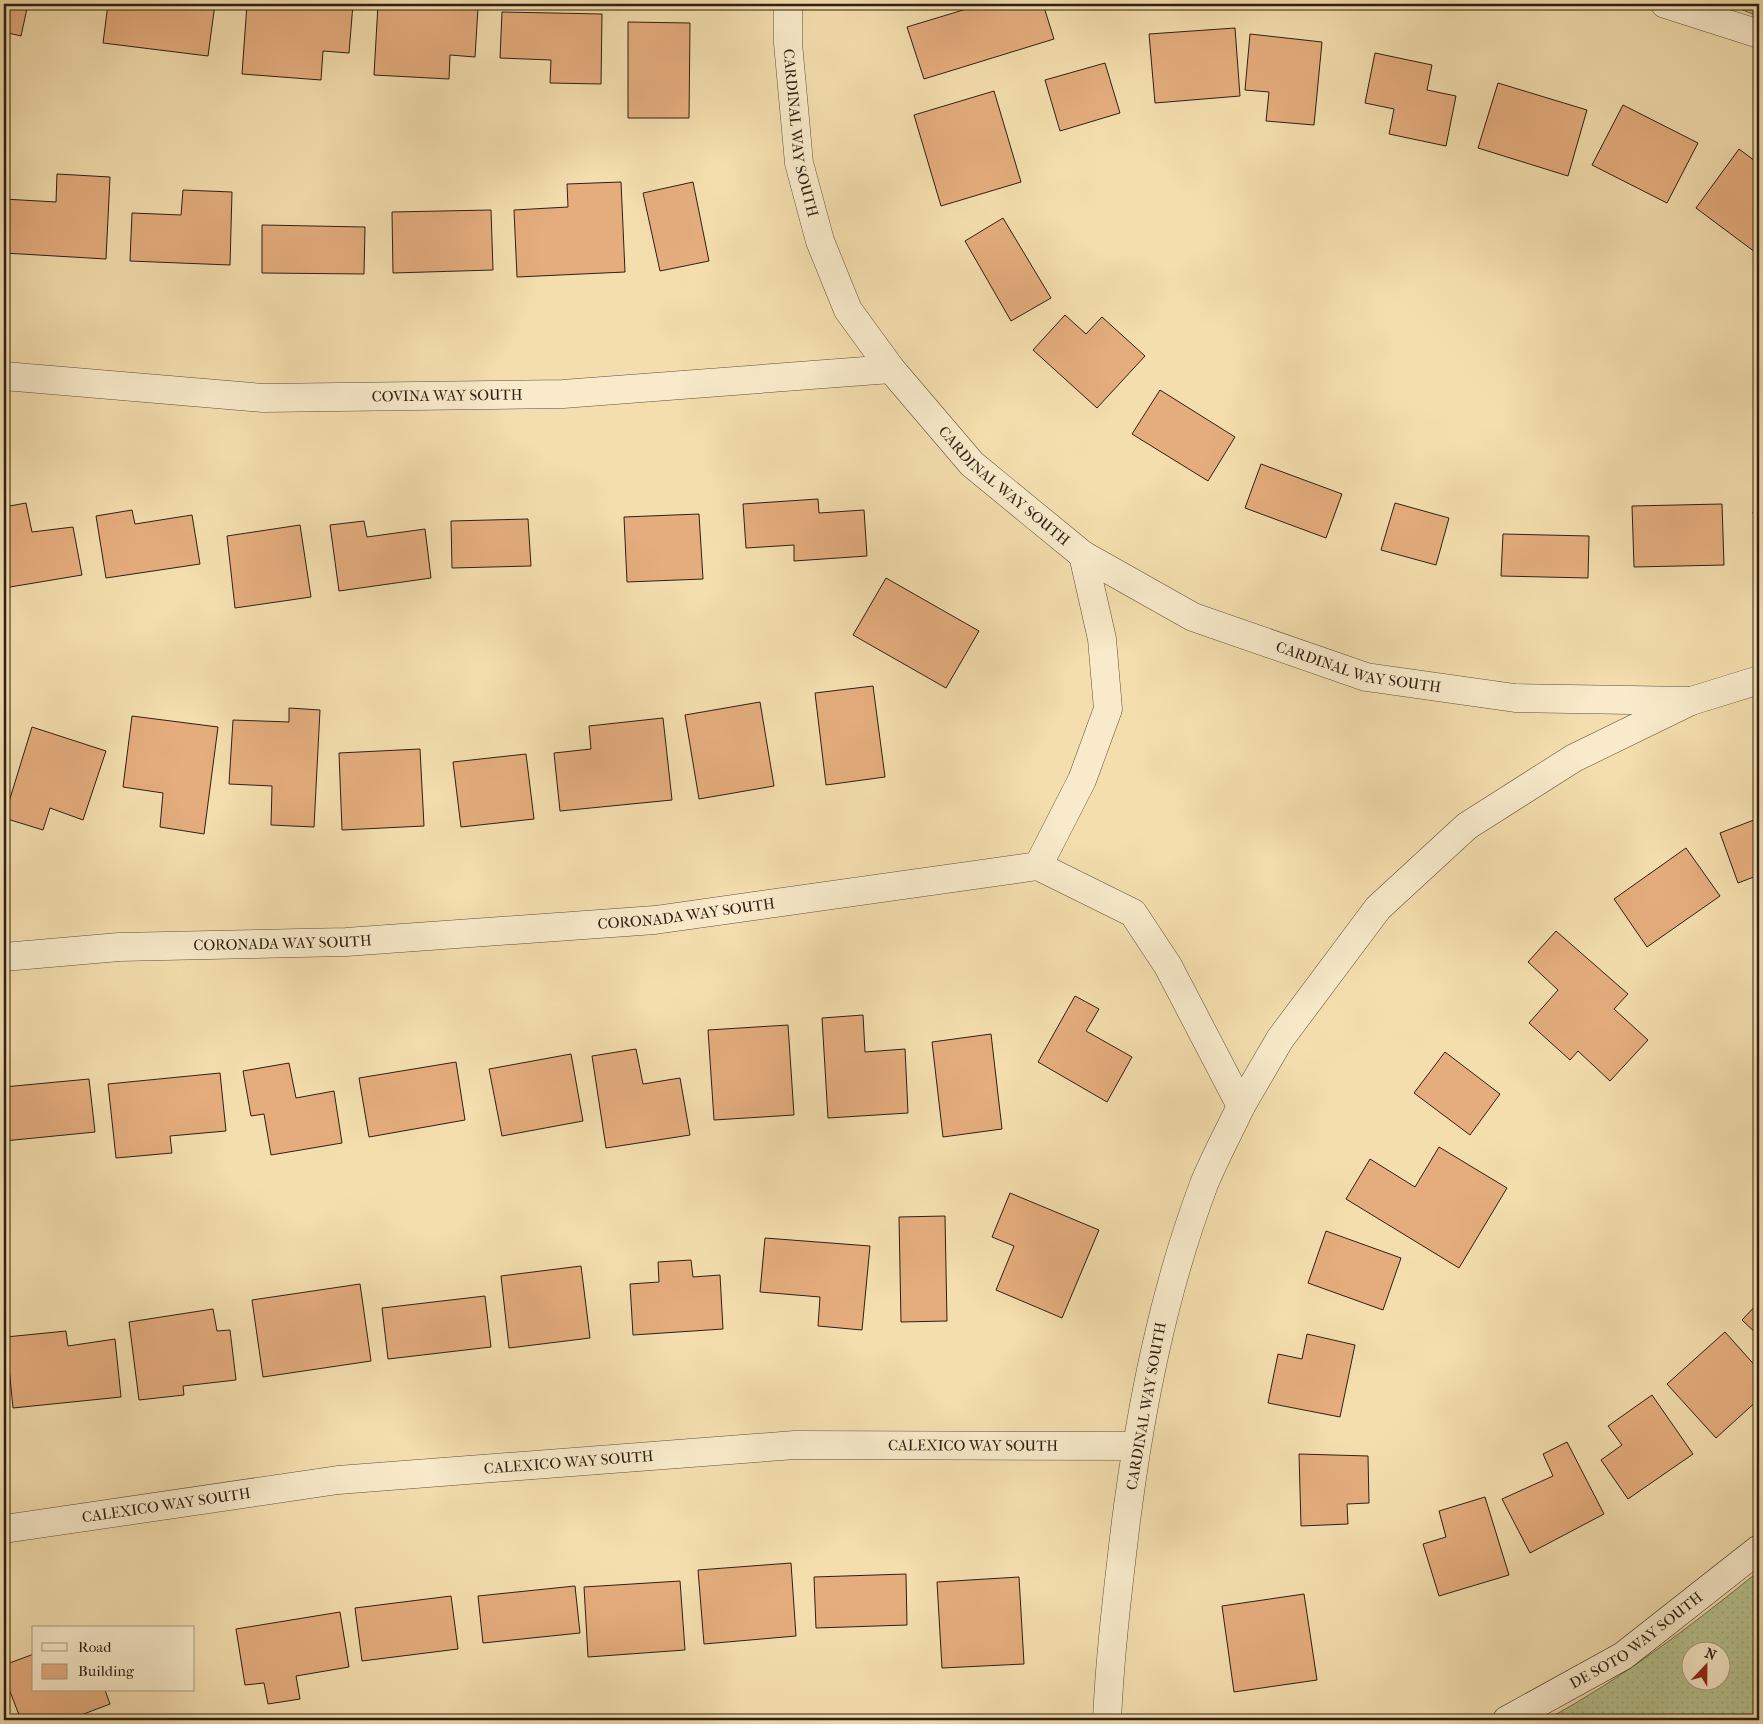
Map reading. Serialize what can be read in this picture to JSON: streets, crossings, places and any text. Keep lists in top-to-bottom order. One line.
{"streets":{"street":["CARDINAL WAY SOUTH","COVINA WAY SOUTH","CORONADA WAY SOUTH","CALEXICO WAY SOUTH","DE SOTO WAY SOUTH"]},"crossings":[["CARDINAL WAY SOUTH","COVINA WAY SOUTH"],["CARDINAL WAY SOUTH","CALEXICO WAY SOUTH"]],"legend":["Road","Building"],"north":"top"}
